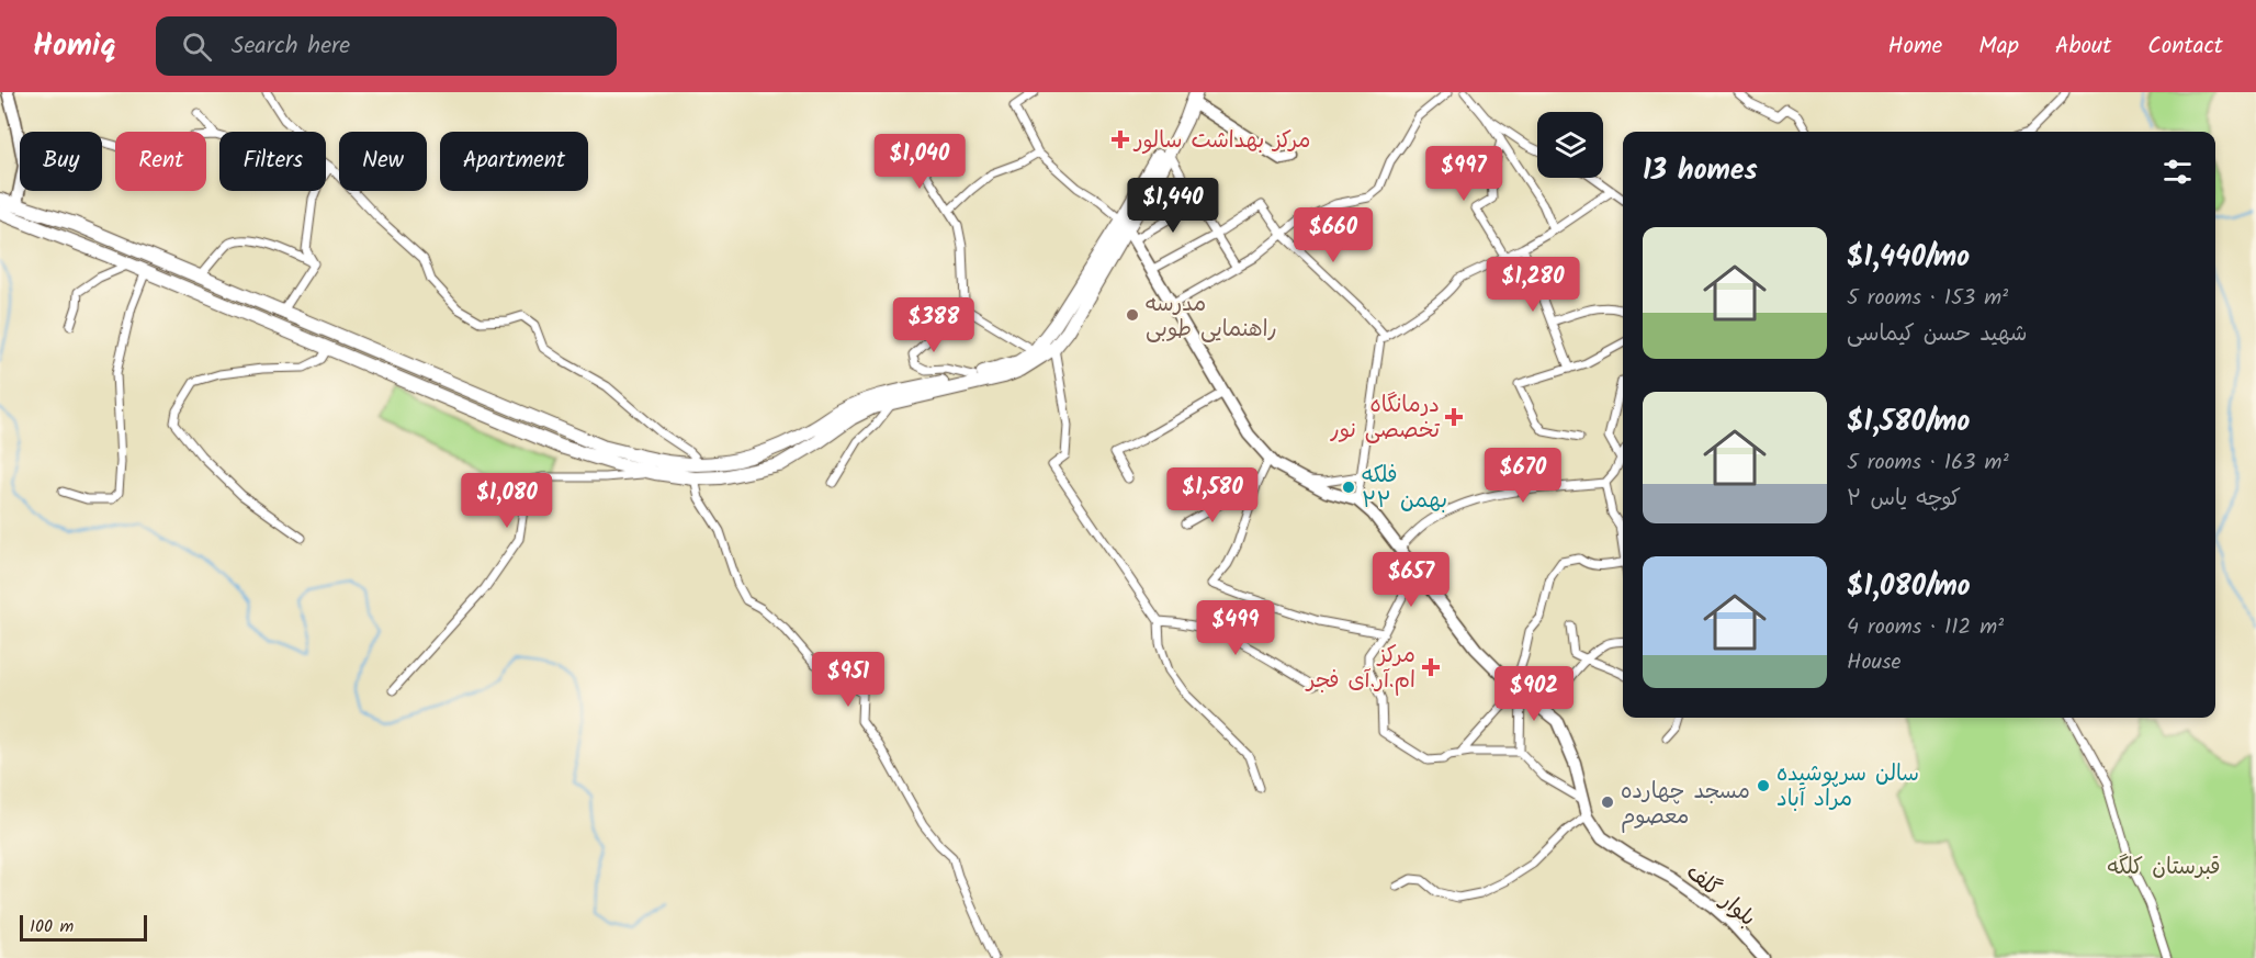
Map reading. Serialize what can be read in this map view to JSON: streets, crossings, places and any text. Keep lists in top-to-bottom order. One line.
{"streets":{"street":["بلوار گلف"]},"parks":["قبرستان کلگه"],"places":{"health":["مرکز بهداشت سالور","درمانگاه تخصصی نور","مرکز ام.آر.آی فجر"],"other":["مدرسه راهنمایی طوبی","فلکه ۲۲ بهمن","سالن سرپوشیده مراد آباد","مسجد چهارده معصوم"]},"scale_bar":"100 m","page":{"header":"Homiq","search":"Search here","nav":["Home","Map","About","Contact"],"chip":["Buy","Rent","Filters","New","Apartment"],"heading":"13 homes","price":["$1,040","$997","$1,440","$660","$1,280","$388","$670","$1,580","$1,080","$657","$499","$951","$902"],"list":[{"name":"$1,440/mo","note":"5 rooms · 153 m² · شهید حسن کیماسی"},{"name":"$1,580/mo","note":"5 rooms · 163 m² · کوچه یاس ۲"},{"name":"$1,080/mo","note":"4 rooms · 112 m² · House"}],"scale":"100 m"}}
